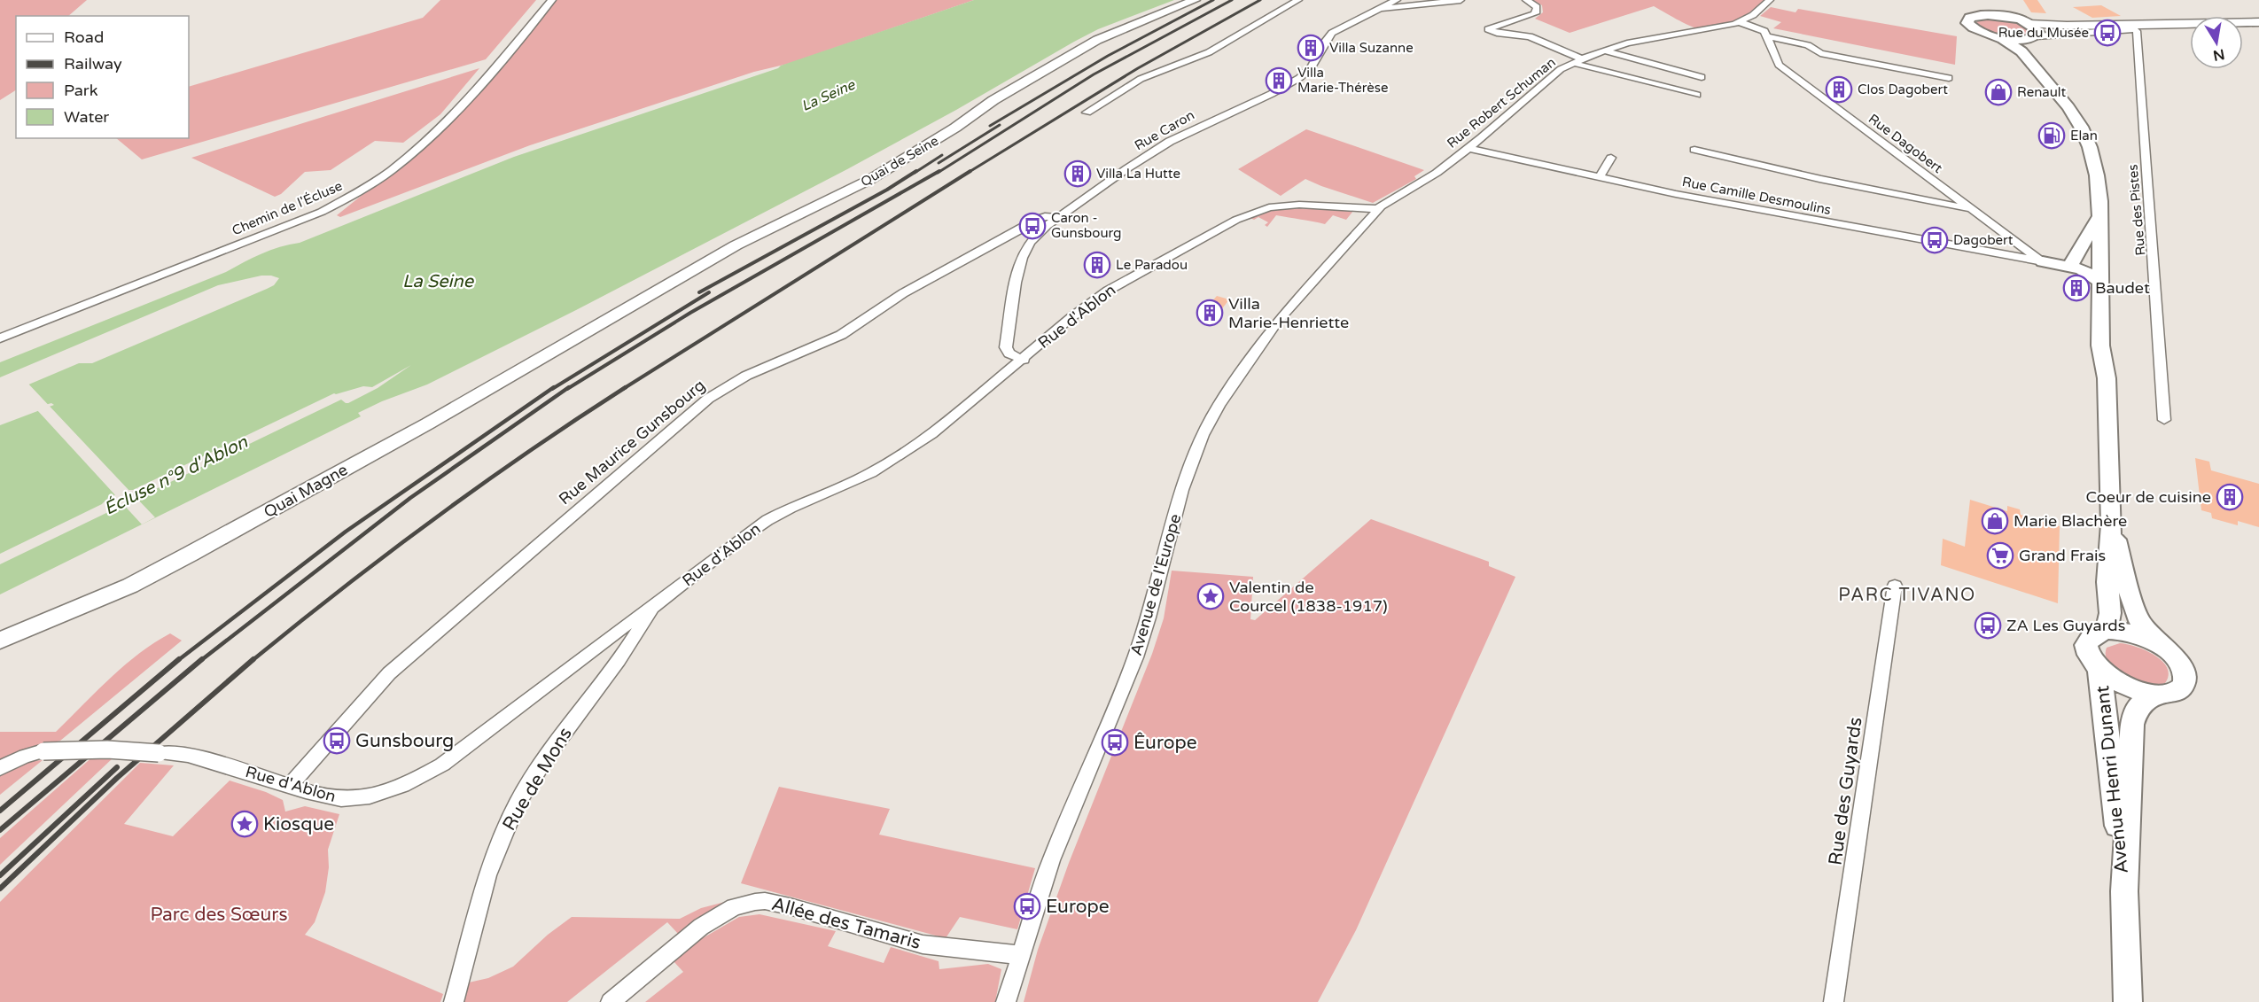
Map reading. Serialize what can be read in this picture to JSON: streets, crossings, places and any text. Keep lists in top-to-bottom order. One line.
{"streets":{"main road":["Quai de Seine","Quai Magne","Avenue Henri Dunant"],"street":["Rue Robert Schuman","Rue Caron","Rue Dagobert","Rue Camille Desmoulins","Chemin de l'Écluse","Rue des Pistes","Rue d'Ablon","Rue Maurice Gunsbourg","Avenue de l'Europe","Rue de Mons","Rue des Guyards","Allée des Tamaris"]},"crossings":[["Rue Robert Schuman","Rue Camille Desmoulins"],["Rue Robert Schuman","Rue d'Ablon"],["Rue Robert Schuman","Avenue de l'Europe"],["Rue Caron","Rue d'Ablon"],["Rue Caron","Rue Maurice Gunsbourg"],["Rue Dagobert","Rue Camille Desmoulins"],["Quai de Seine","Quai Magne"],["Rue d'Ablon","Rue Maurice Gunsbourg"],["Rue d'Ablon","Avenue de l'Europe"],["Rue d'Ablon","Rue de Mons"],["Avenue de l'Europe","Allée des Tamaris"]],"districts":["PARC TIVANO"],"water":["La Seine","Écluse n°9 d'Ablon"],"parks":["Parc des Sœurs"],"places":{"bus stop":["Rue du Musée","Caron - Gunsbourg","Dagobert","ZA Les Guyards","Gunsbourg","Êurope","Europe"],"building":["Villa Suzanne","Villa Marie-Thérèse","Clos Dagobert","Villa La Hutte","Le Paradou","Baudet","Villa Marie-Henriette","Coeur de cuisine"],"shop":["Renault","Marie Blachère"],"fuel station":["Elan"],"supermarket":["Grand Frais"],"place":["Valentin de Courcel (1838-1917)","Kiosque"]},"legend":["Road","Railway","Park","Water"],"north":"bottom"}
